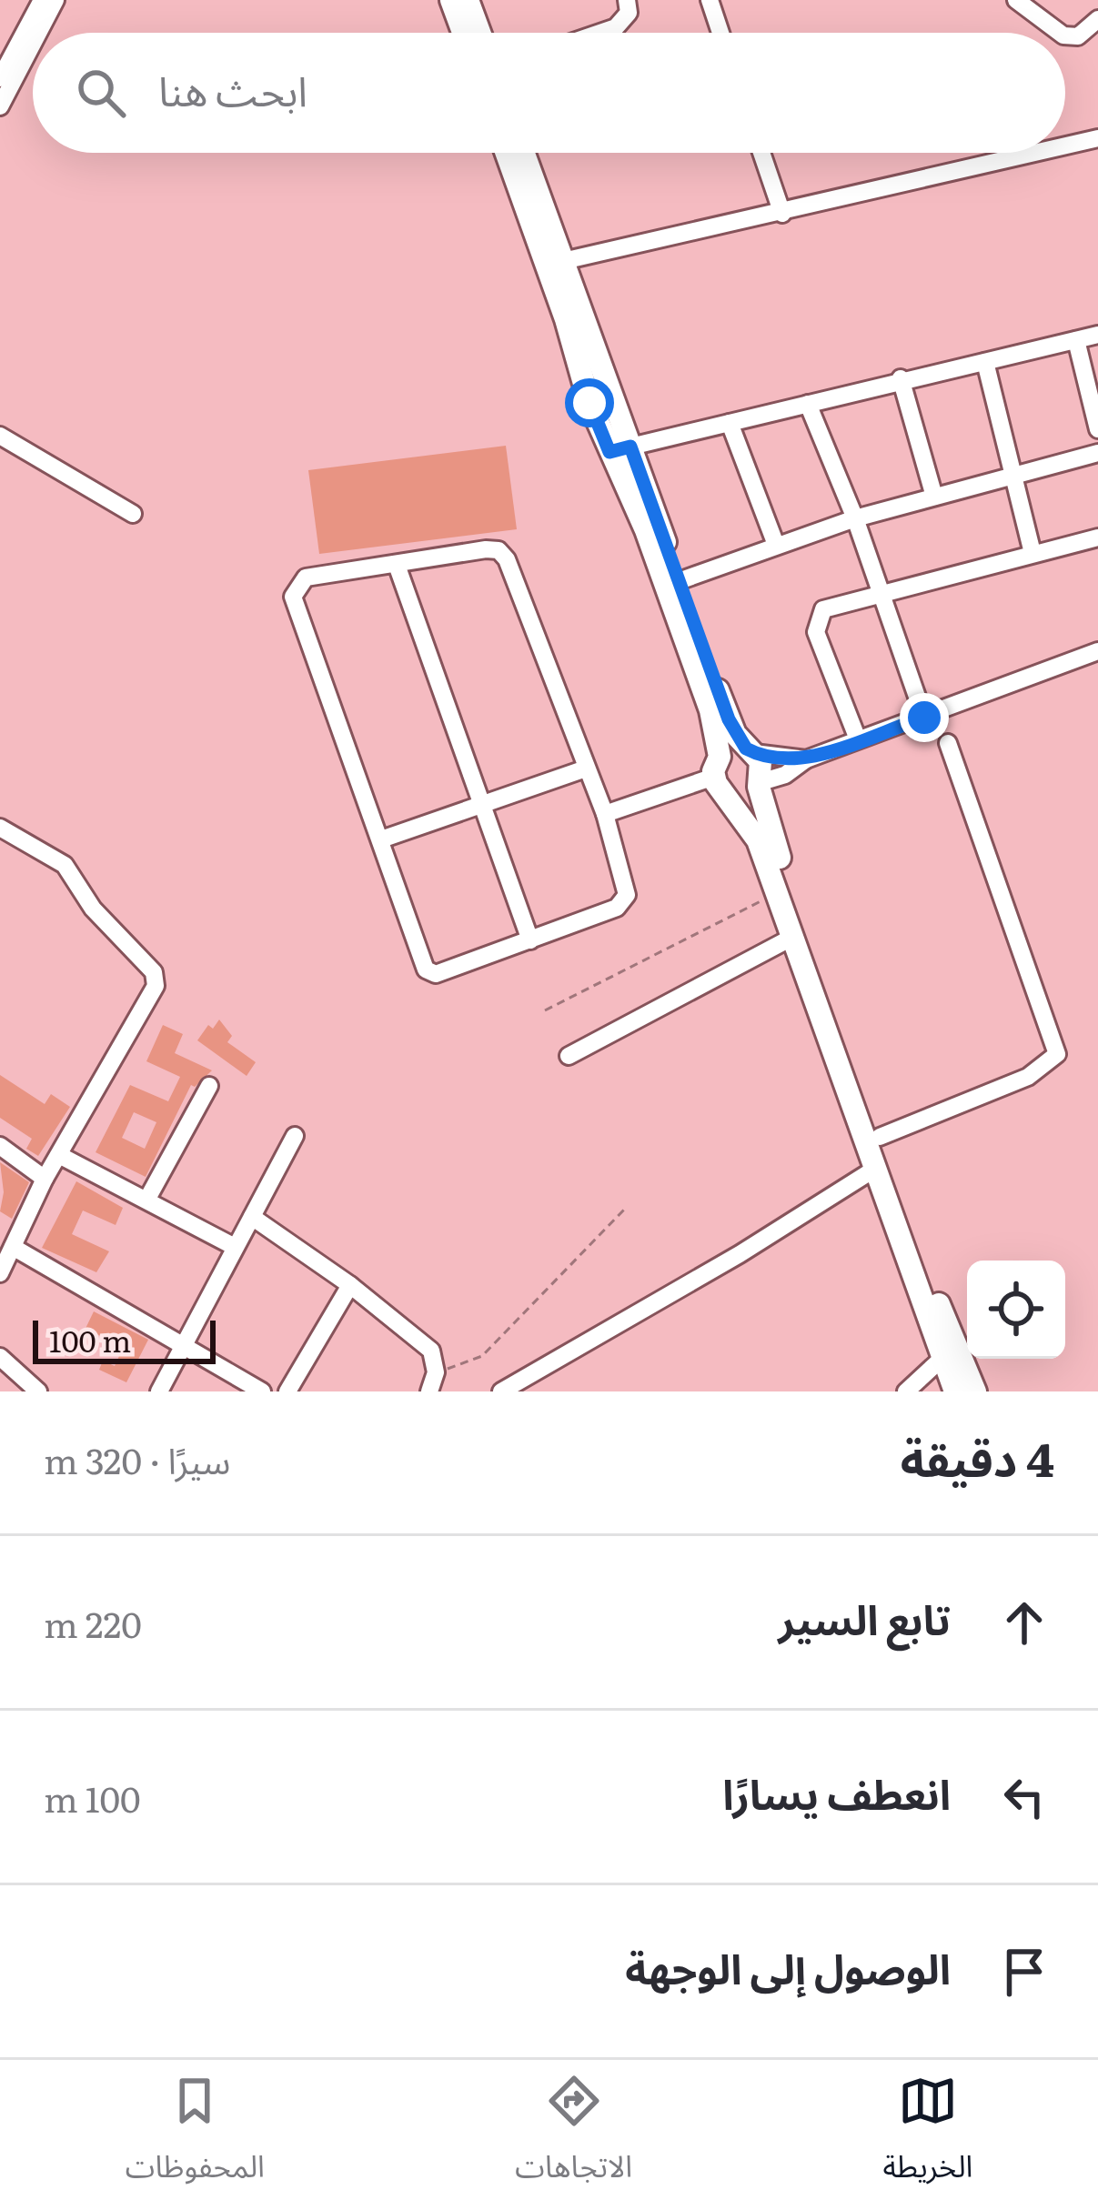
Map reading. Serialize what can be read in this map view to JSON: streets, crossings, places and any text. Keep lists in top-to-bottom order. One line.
{"scale_bar":"100 m","page":{"search":"ابحث هنا","scale":"100 m","heading":["4 دقيقة","سيرًا · 320 m"],"list":[["تابع السير","220 m"],["انعطف يسارًا","100 m"],"الوصول إلى الوجهة"],"nav":["الخريطة","الاتجاهات","المحفوظات"]}}
